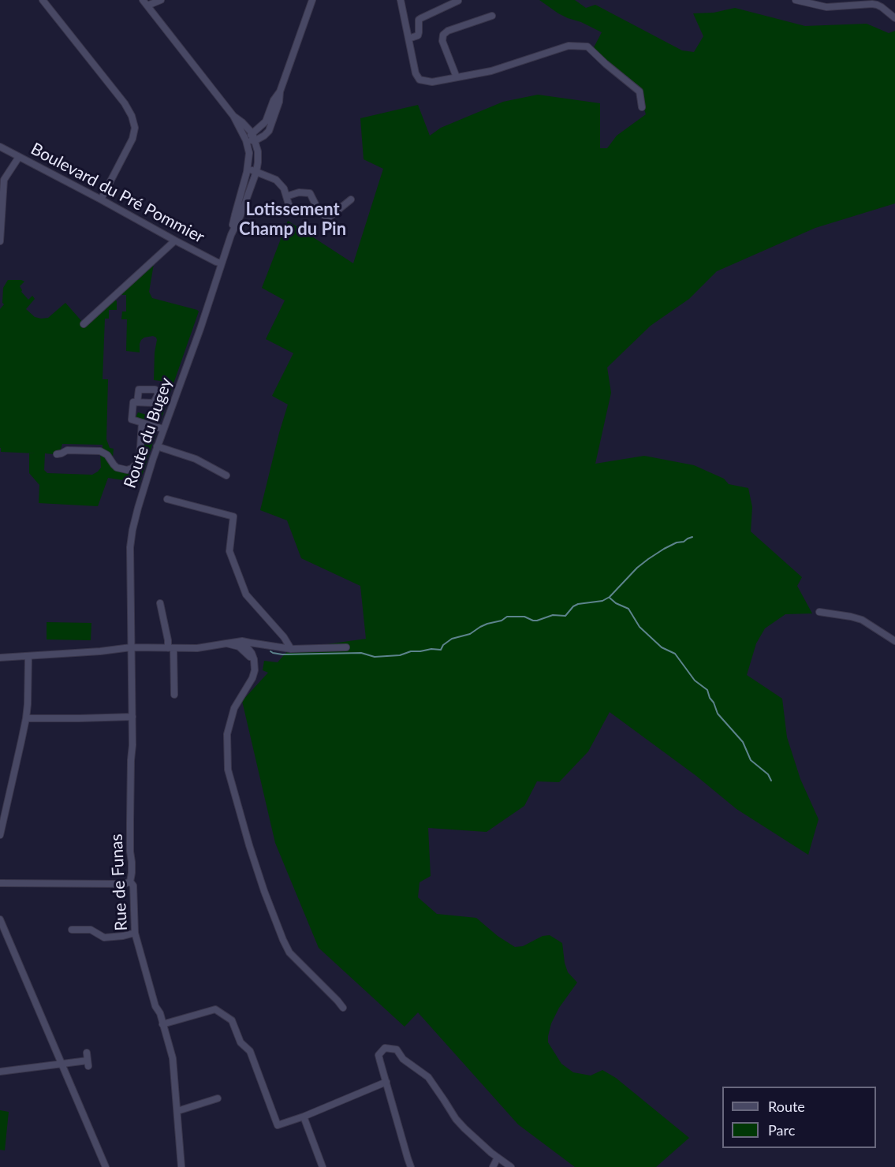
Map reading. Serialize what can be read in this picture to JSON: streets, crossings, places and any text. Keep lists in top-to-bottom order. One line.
{"streets":{"street":["Boulevard du Pré Pommier","Route du Bugey","Rue de Funas"]},"crossings":[["Boulevard du Pré Pommier","Route du Bugey"],["Route du Bugey","Rue de Funas"]],"districts":["Lotissement Champ du Pin"],"legend":["Route","Parc"]}
